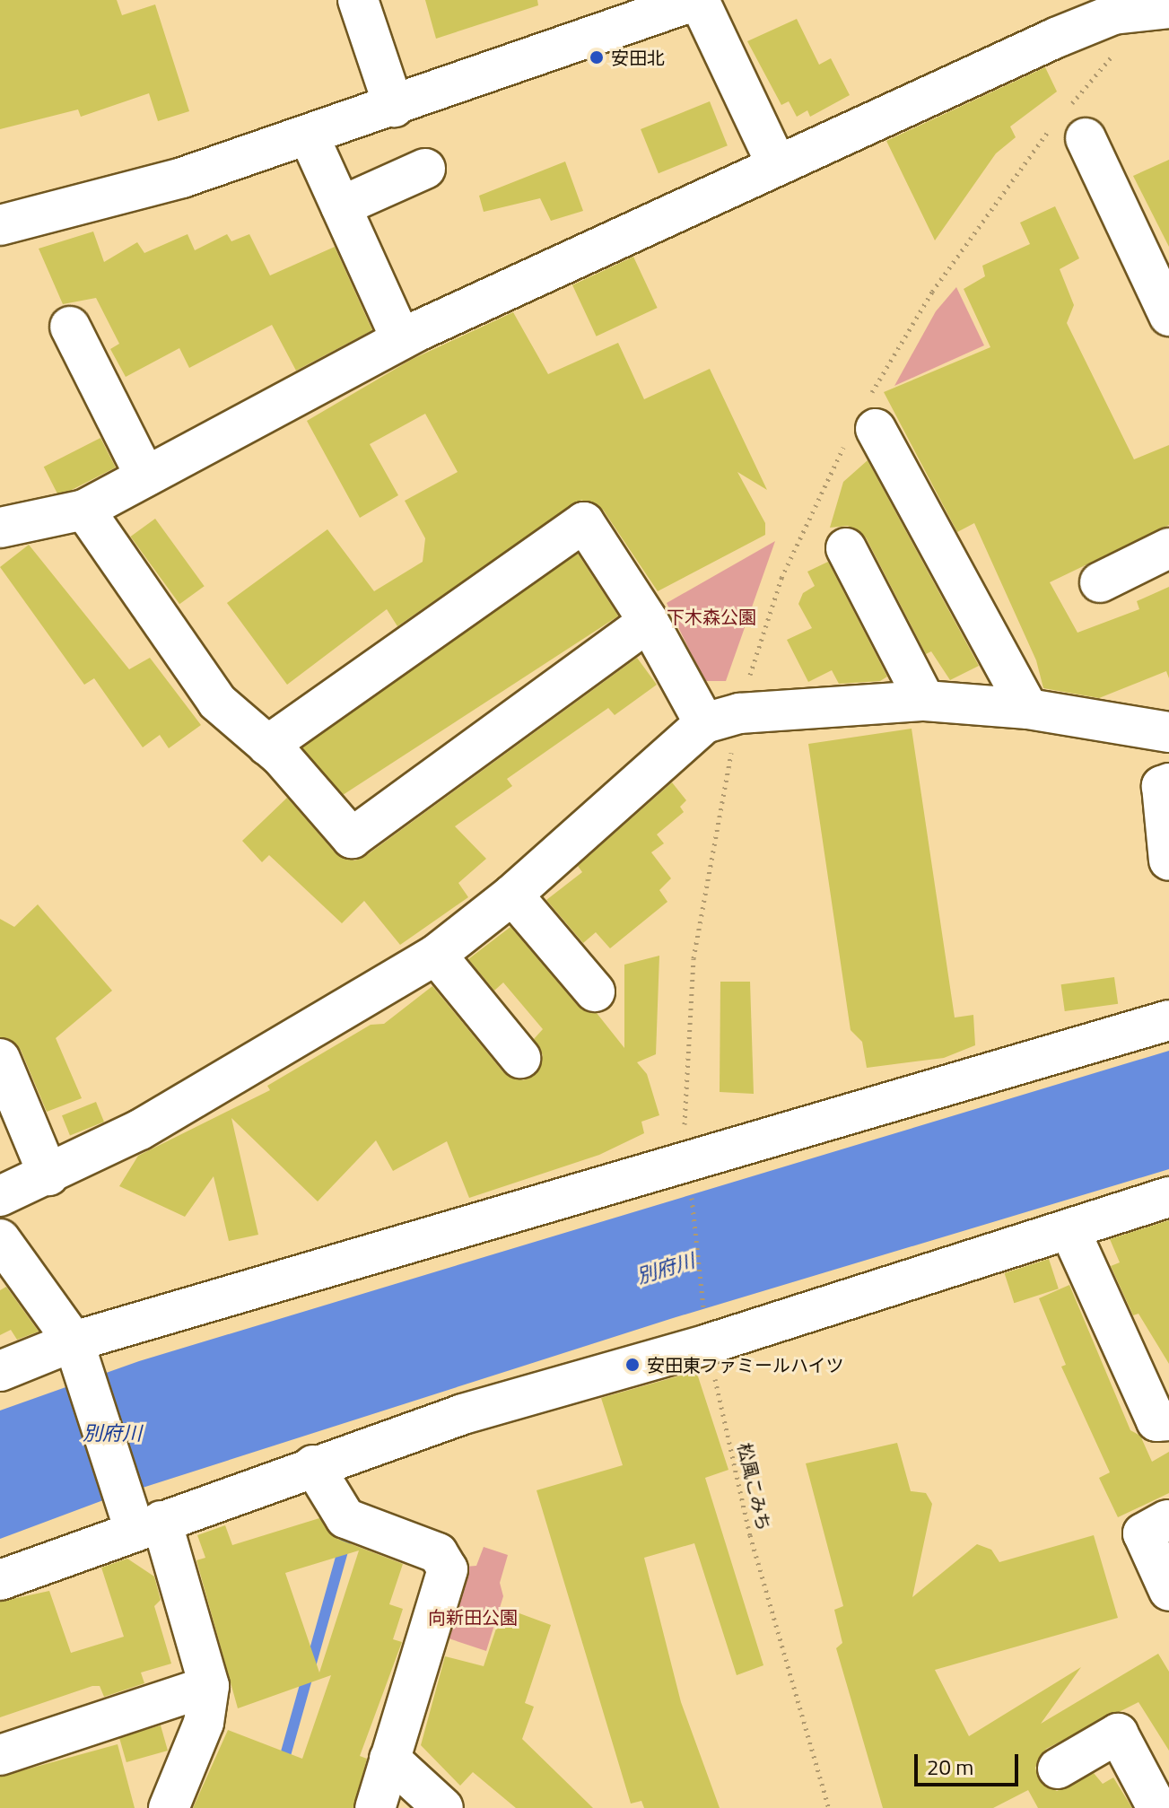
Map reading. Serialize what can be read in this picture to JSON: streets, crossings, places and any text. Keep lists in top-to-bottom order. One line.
{"streets":{"path":["松風こみち"]},"water":["別府川"],"parks":["下木森公園","向新田公園"],"places":["安田北","安田東ファミールハイツ"],"scale_bar":"20 m"}
